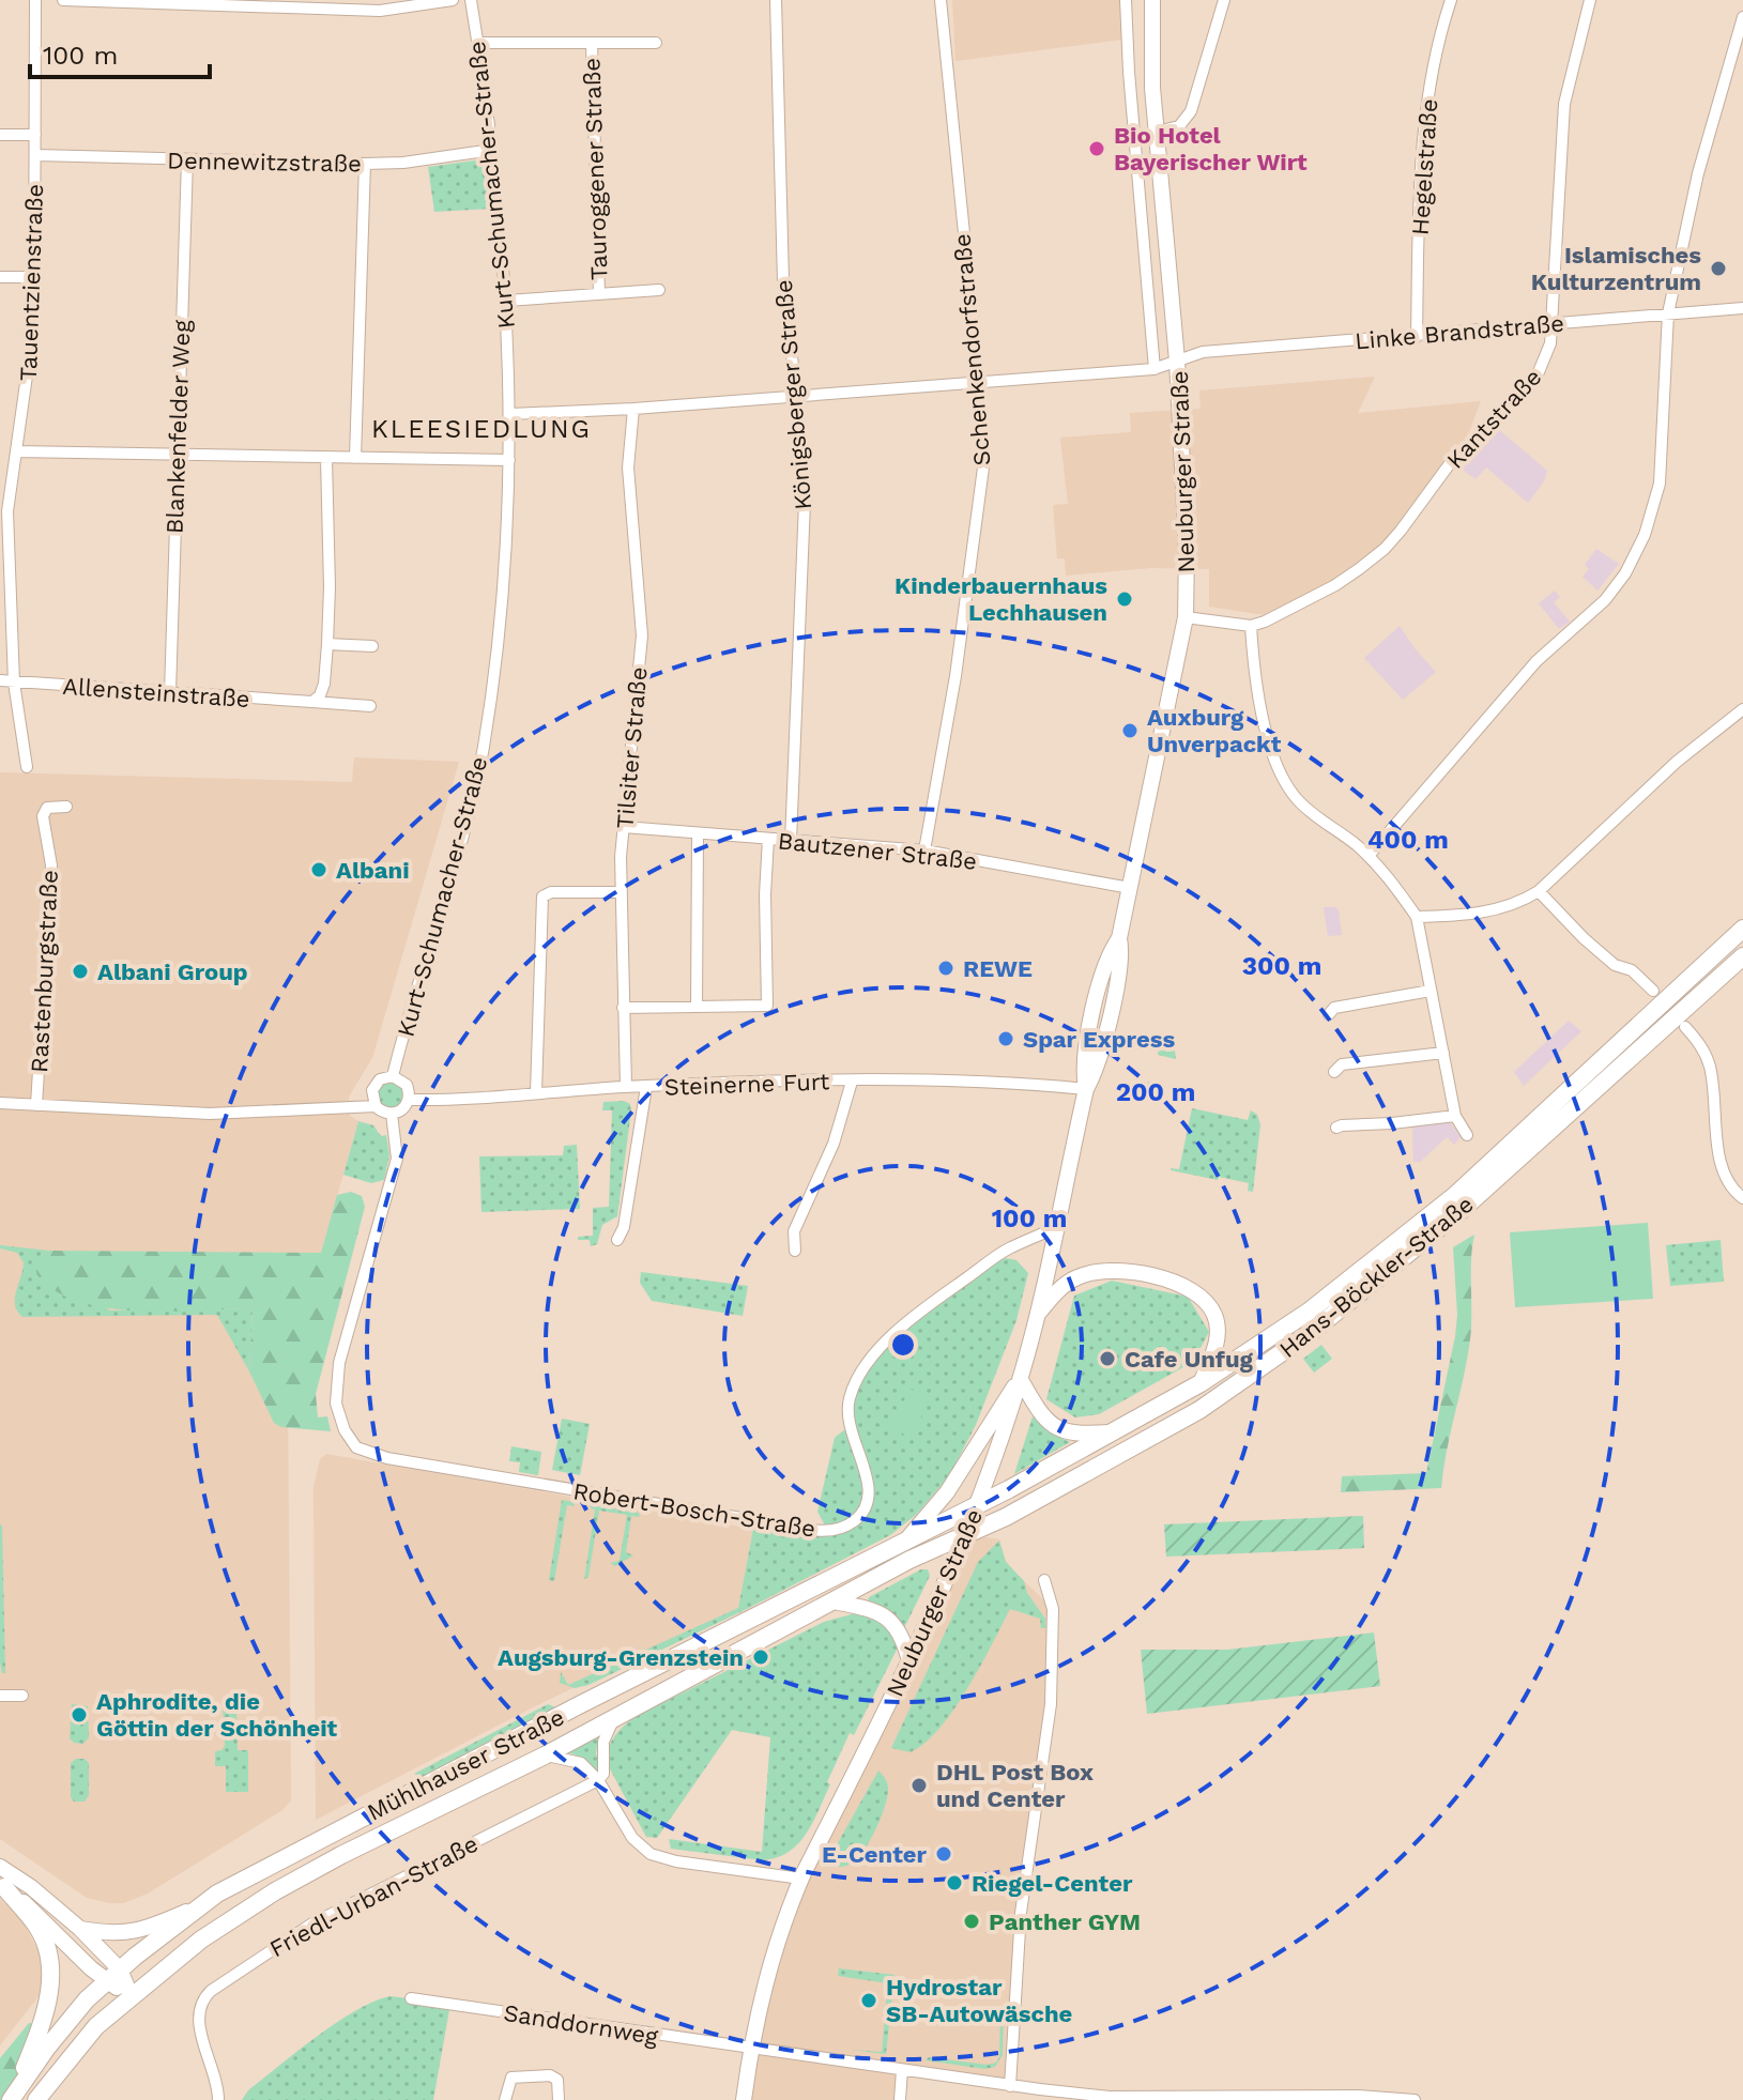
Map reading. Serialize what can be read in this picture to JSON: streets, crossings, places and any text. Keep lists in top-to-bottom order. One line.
{"streets":{"main road":["Hans-Böckler-Straße","Mühlhauser Straße"],"street":["Dennewitzstraße","Hegelstraße","Tauroggener Straße","Kurt-Schumacher-Straße","Tauentzienstraße","Linke Brandstraße","Schenkendorfstraße","Königsberger Straße","Kantstraße","Blankenfelder Weg","Neuburger Straße","Allensteinstraße","Tilsiter Straße","Bautzener Straße","Rastenburgstraße","Steinerne Furt","Robert-Bosch-Straße","Friedl-Urban-Straße","Sanddornweg"]},"crossings":[["Dennewitzstraße","Kurt-Schumacher-Straße"],["Dennewitzstraße","Tauentzienstraße"],["Dennewitzstraße","Blankenfelder Weg"],["Hegelstraße","Linke Brandstraße"],["Tauroggener Straße","Kurt-Schumacher-Straße"],["Kurt-Schumacher-Straße","Linke Brandstraße"],["Kurt-Schumacher-Straße","Steinerne Furt"],["Kurt-Schumacher-Straße","Robert-Bosch-Straße"],["Tauentzienstraße","Allensteinstraße"],["Linke Brandstraße","Schenkendorfstraße"],["Linke Brandstraße","Königsberger Straße"],["Linke Brandstraße","Kantstraße"],["Linke Brandstraße","Neuburger Straße"],["Linke Brandstraße","Tilsiter Straße"],["Schenkendorfstraße","Bautzener Straße"],["Königsberger Straße","Bautzener Straße"],["Blankenfelder Weg","Allensteinstraße"],["Neuburger Straße","Bautzener Straße"],["Neuburger Straße","Steinerne Furt"],["Neuburger Straße","Hans-Böckler-Straße"],["Neuburger Straße","Robert-Bosch-Straße"],["Neuburger Straße","Mühlhauser Straße"],["Neuburger Straße","Sanddornweg"],["Tilsiter Straße","Bautzener Straße"],["Tilsiter Straße","Steinerne Furt"],["Steinerne Furt","Robert-Bosch-Straße"],["Hans-Böckler-Straße","Mühlhauser Straße"]],"districts":["KLEESIEDLUNG"],"places":["Bio Hotel Bayerischer Wirt","Islamisches Kulturzentrum","Kinderbauernhaus Lechhausen","Auxburg Unverpackt","Albani","REWE","Albani Group","Spar Express","Cafe Unfug","Augsburg-Grenzstein","Aphrodite, die Göttin der Schönheit","DHL Post Box und Center","E-Center","Riegel-Center","Panther GYM","Hydrostar SB-Autowäsche"],"scale_bar":"100 m","rings":["400 m","300 m","200 m","100 m"]}
